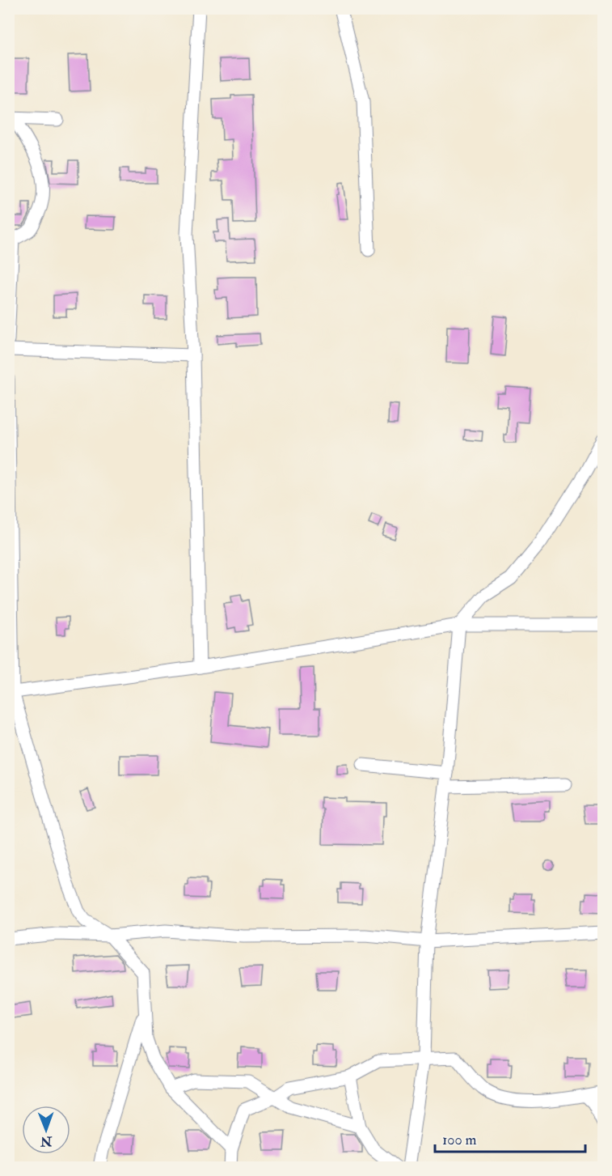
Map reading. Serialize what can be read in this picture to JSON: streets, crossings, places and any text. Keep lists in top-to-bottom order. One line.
{"scale_bar":"100 m","north":"bottom"}
